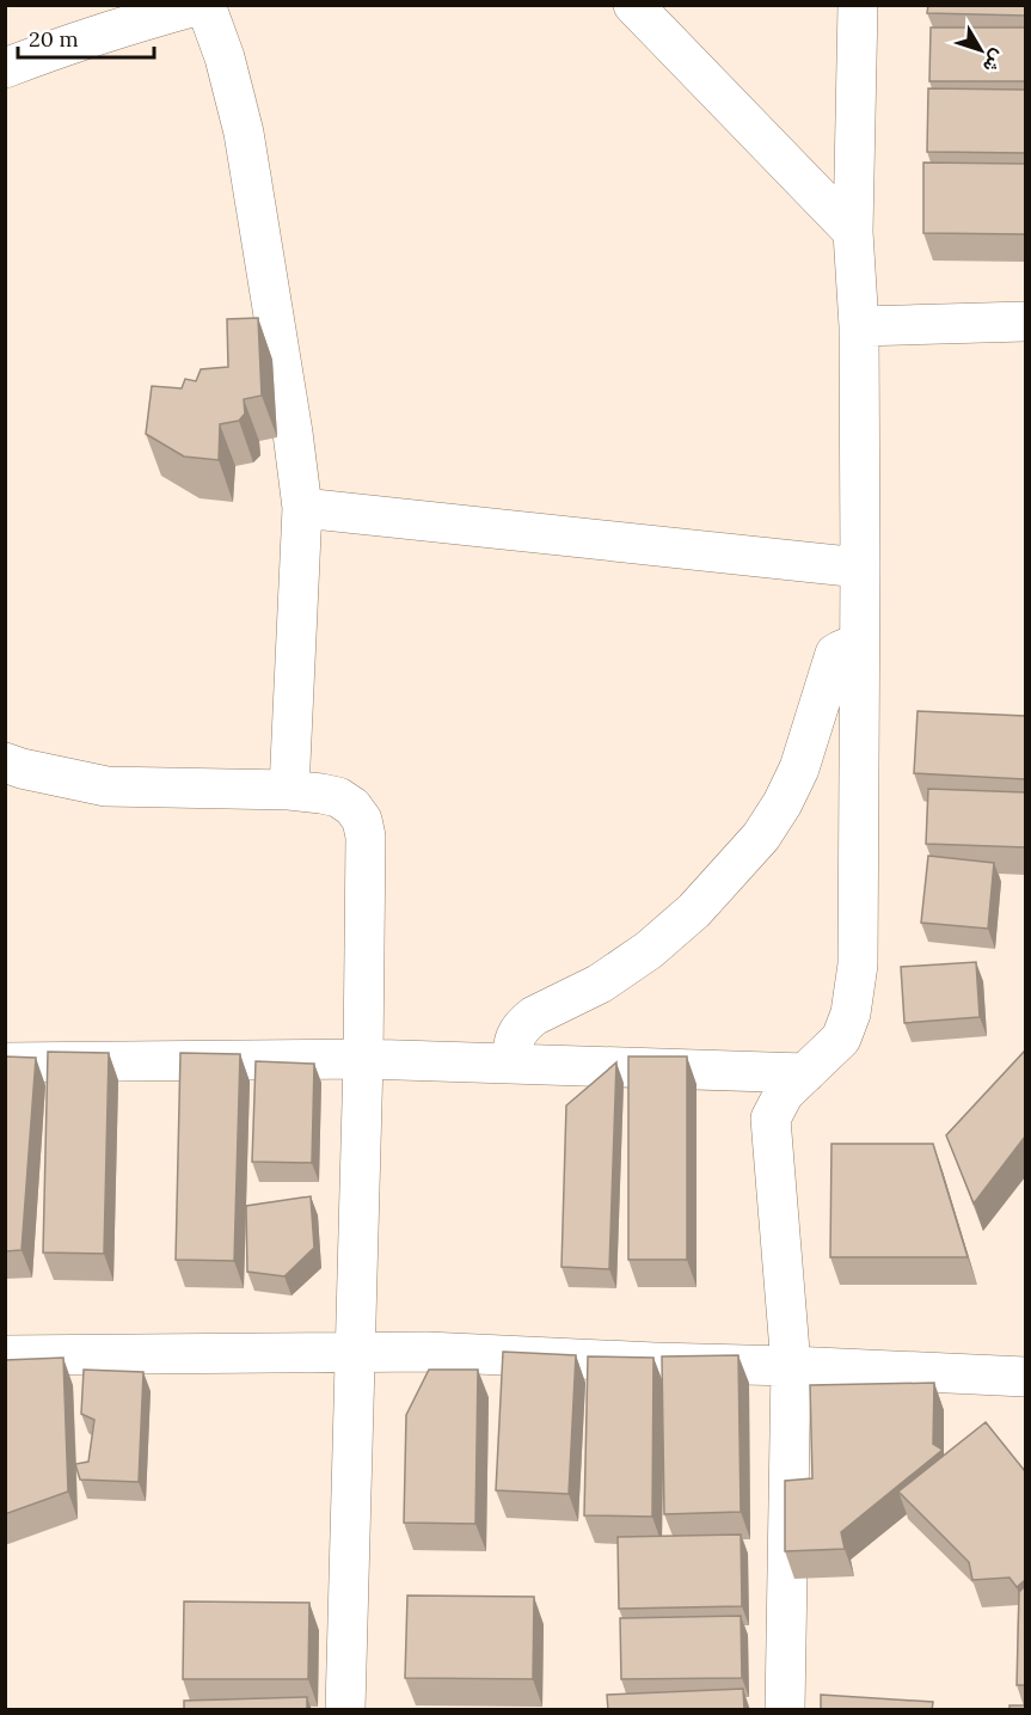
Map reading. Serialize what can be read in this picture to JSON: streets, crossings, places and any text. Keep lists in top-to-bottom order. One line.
{"scale_bar":"20 m","north":"bottom right"}
